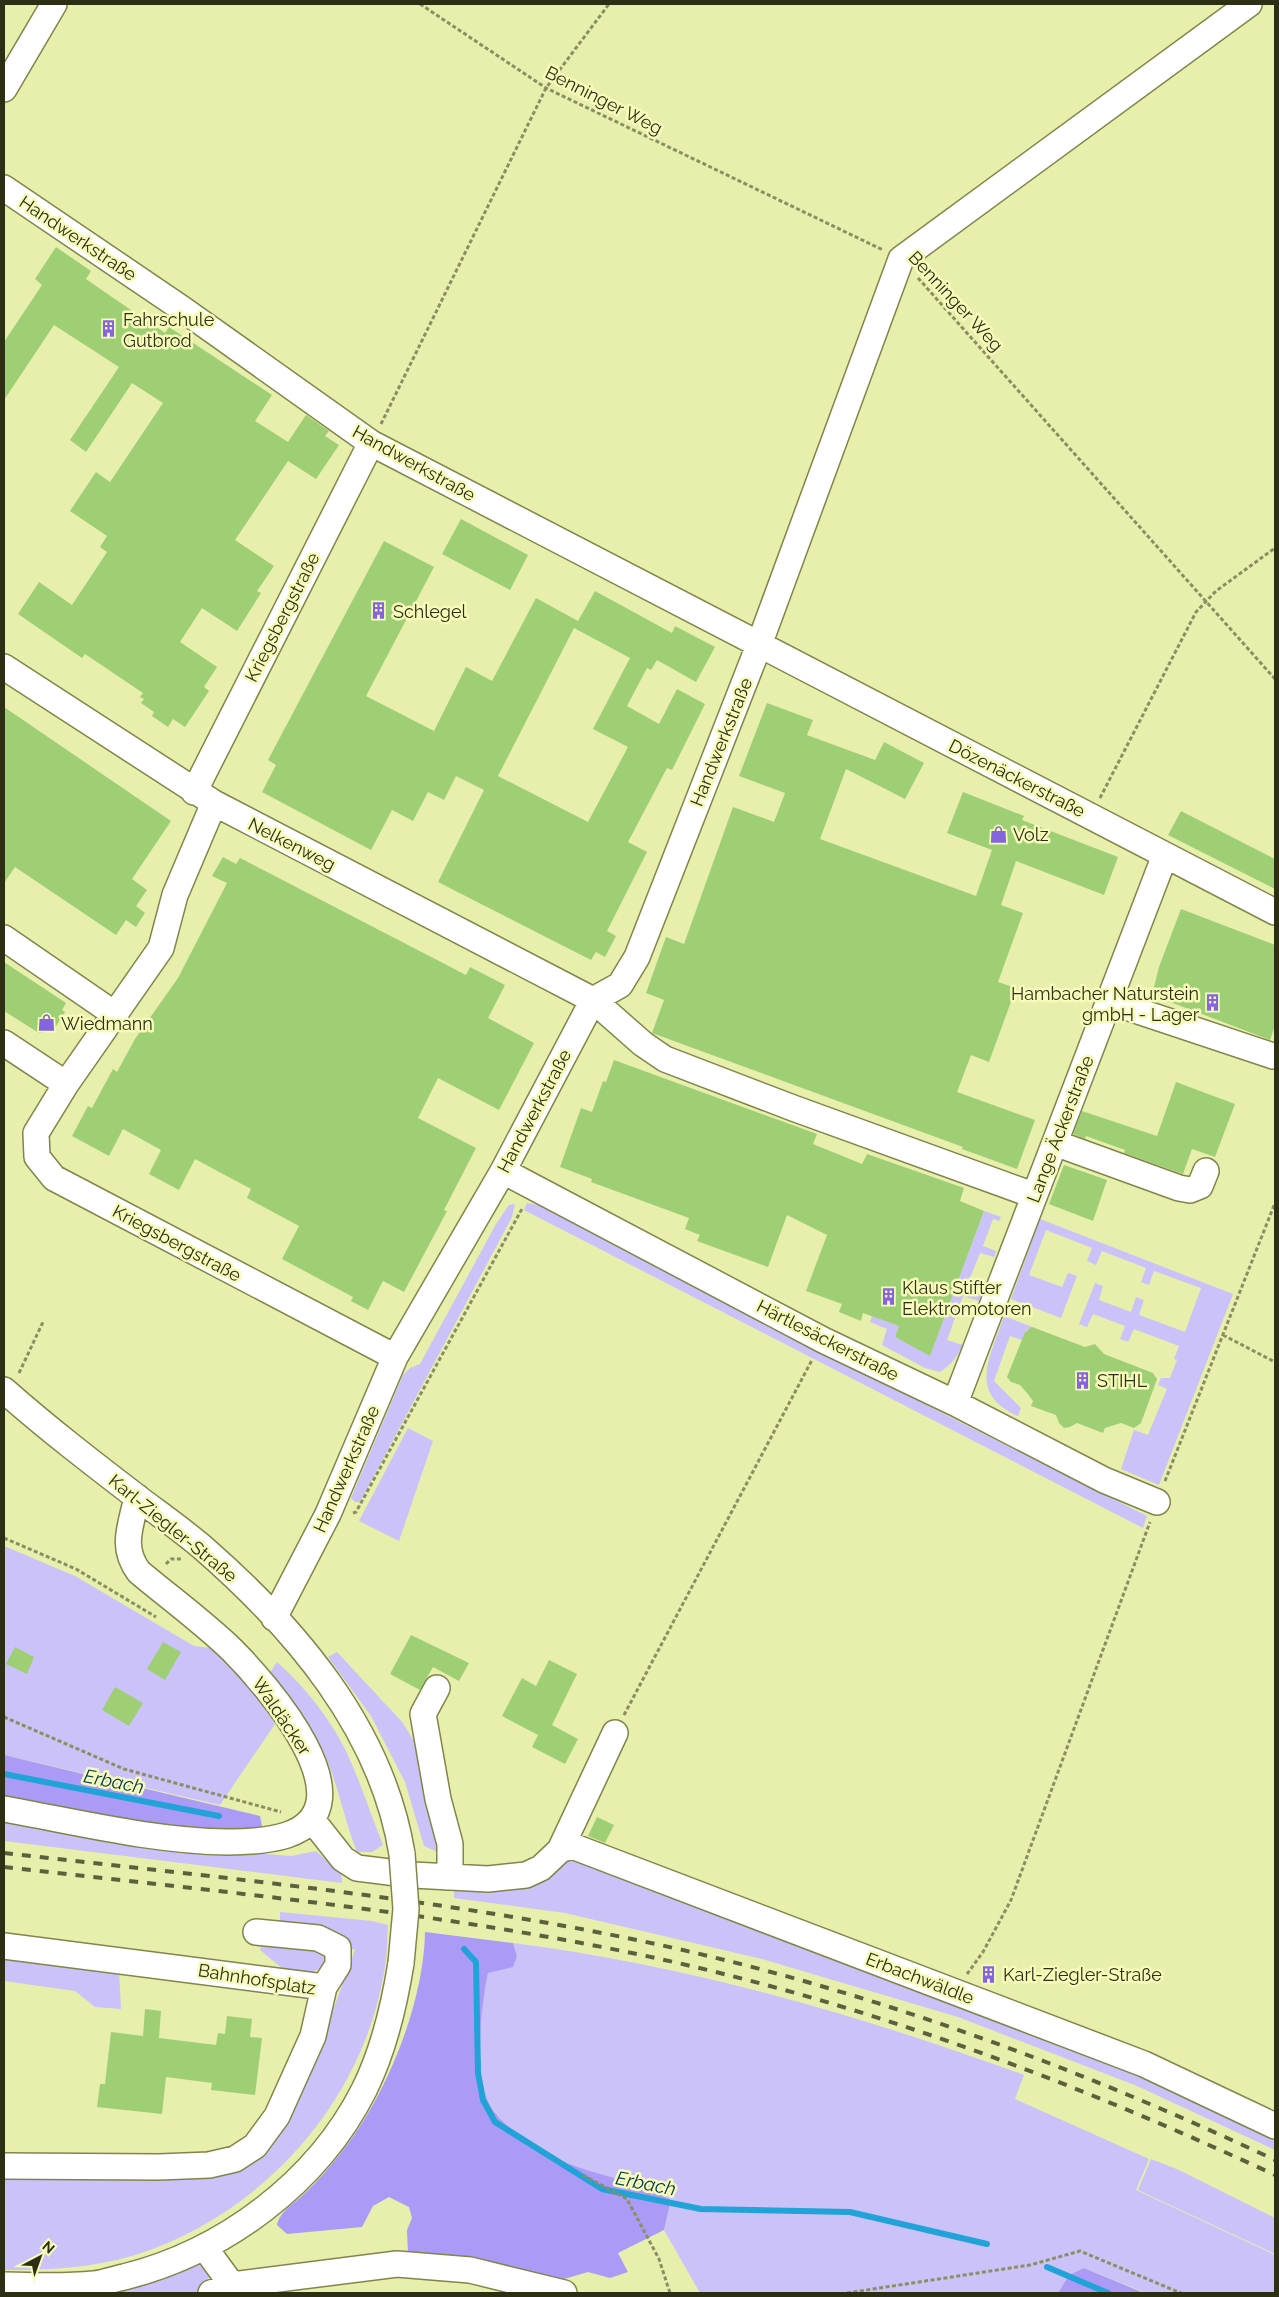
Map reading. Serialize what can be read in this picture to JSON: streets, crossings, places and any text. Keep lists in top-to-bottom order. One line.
{"streets":{"street":["Handwerkstraße","Kriegsbergstraße","Dözenäckerstraße","Nelkenweg","Lange Äckerstraße","Härtlesäckerstraße","Karl-Ziegler-Straße","Waldäcker","Erbachwäldle","Bahnhofsplatz"],"path":["Benninger Weg"]},"crossings":[["Handwerkstraße","Kriegsbergstraße"],["Handwerkstraße","Dözenäckerstraße"],["Handwerkstraße","Nelkenweg"],["Handwerkstraße","Härtlesäckerstraße"],["Handwerkstraße","Karl-Ziegler-Straße"],["Kriegsbergstraße","Nelkenweg"],["Dözenäckerstraße","Lange Äckerstraße"],["Nelkenweg","Lange Äckerstraße"],["Lange Äckerstraße","Härtlesäckerstraße"],["Karl-Ziegler-Straße","Waldäcker"]],"water":["Erbach"],"places":{"building":["Fahrschule Gutbrod","Schlegel","Hambacher Naturstein gmbH - Lager","Klaus Stifter Elektromotoren","STIHL","Karl-Ziegler-Straße"],"shop":["Volz","Wiedmann"]},"north":"top right"}
